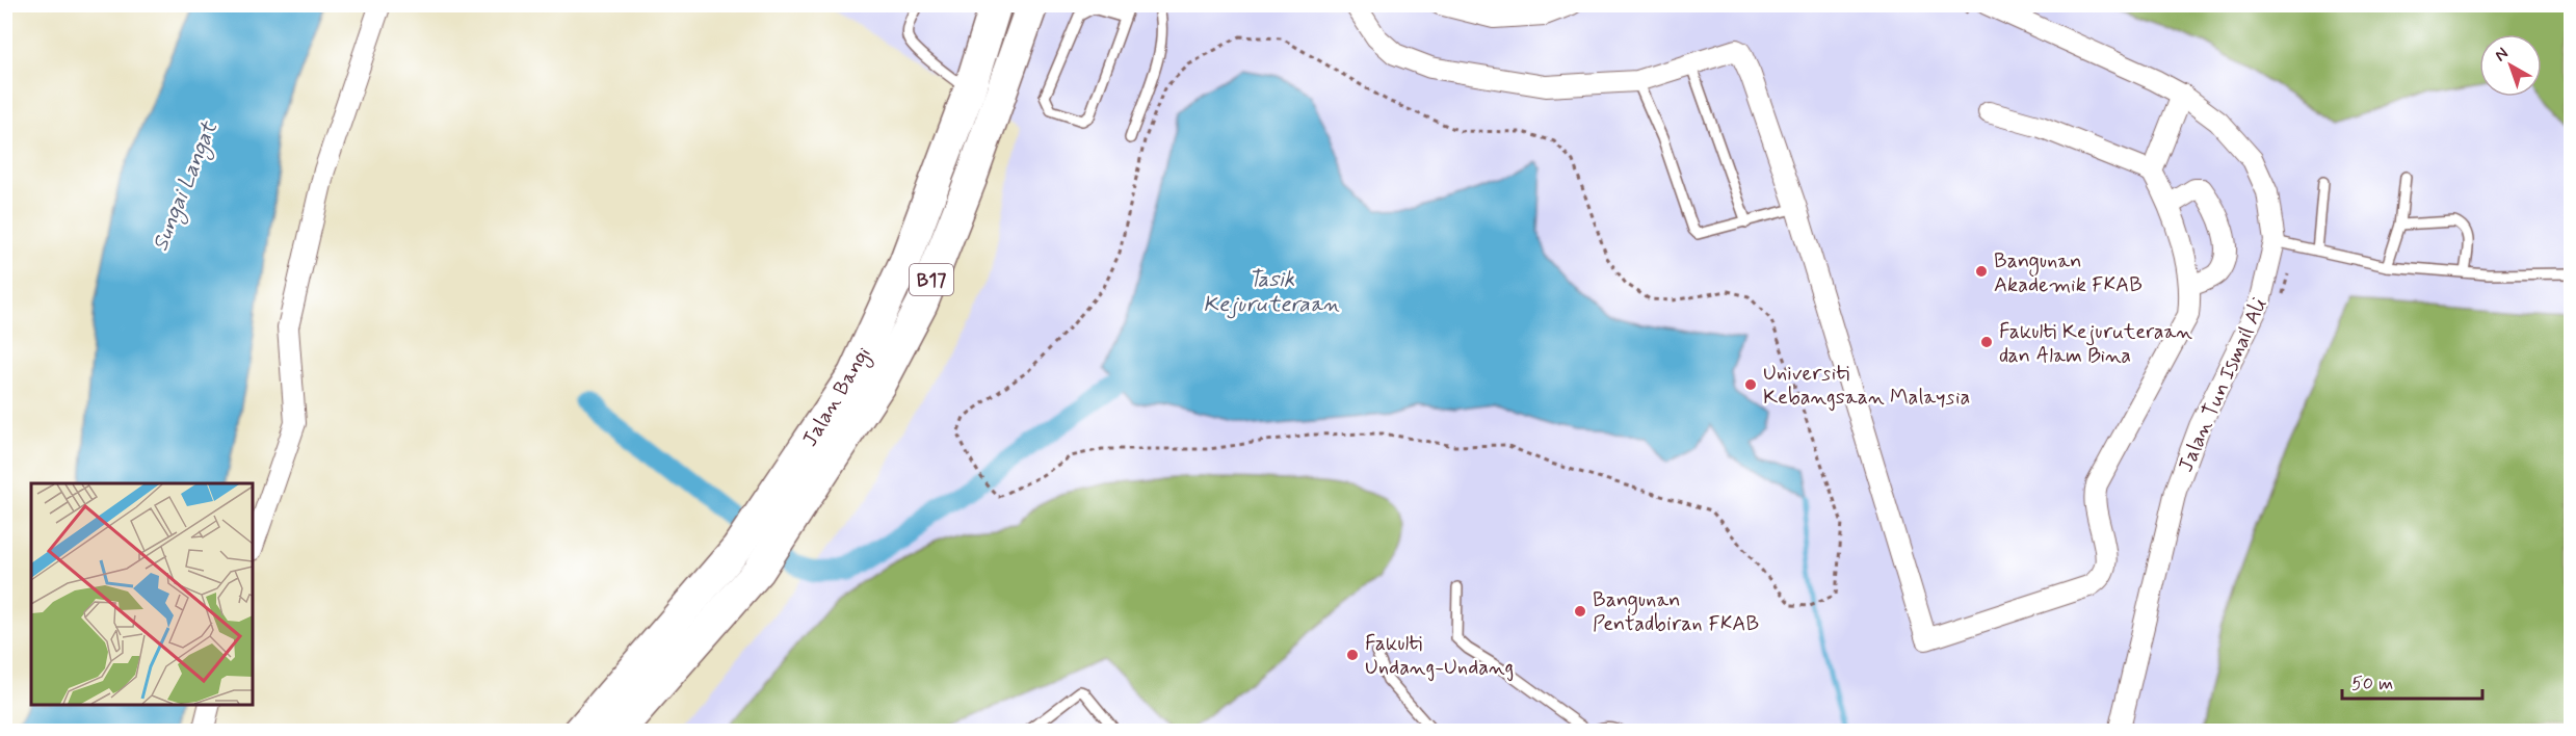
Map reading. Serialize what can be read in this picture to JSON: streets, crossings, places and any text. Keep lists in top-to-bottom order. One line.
{"streets":{"main road":["B17","Jalan Bangi"],"street":["Jalan Tun Ismail Ali"]},"water":["Sungai Langat","Tasik Kejuruteraan"],"places":["Bangunan Akademik FKAB","Fakulti Kejuruteraan dan Alam Bina","Universiti Kebangsaan Malaysia","Bangunan Pentadbiran FKAB","Fakulti Undang-Undang"],"scale_bar":"50 m","north":"top left"}
